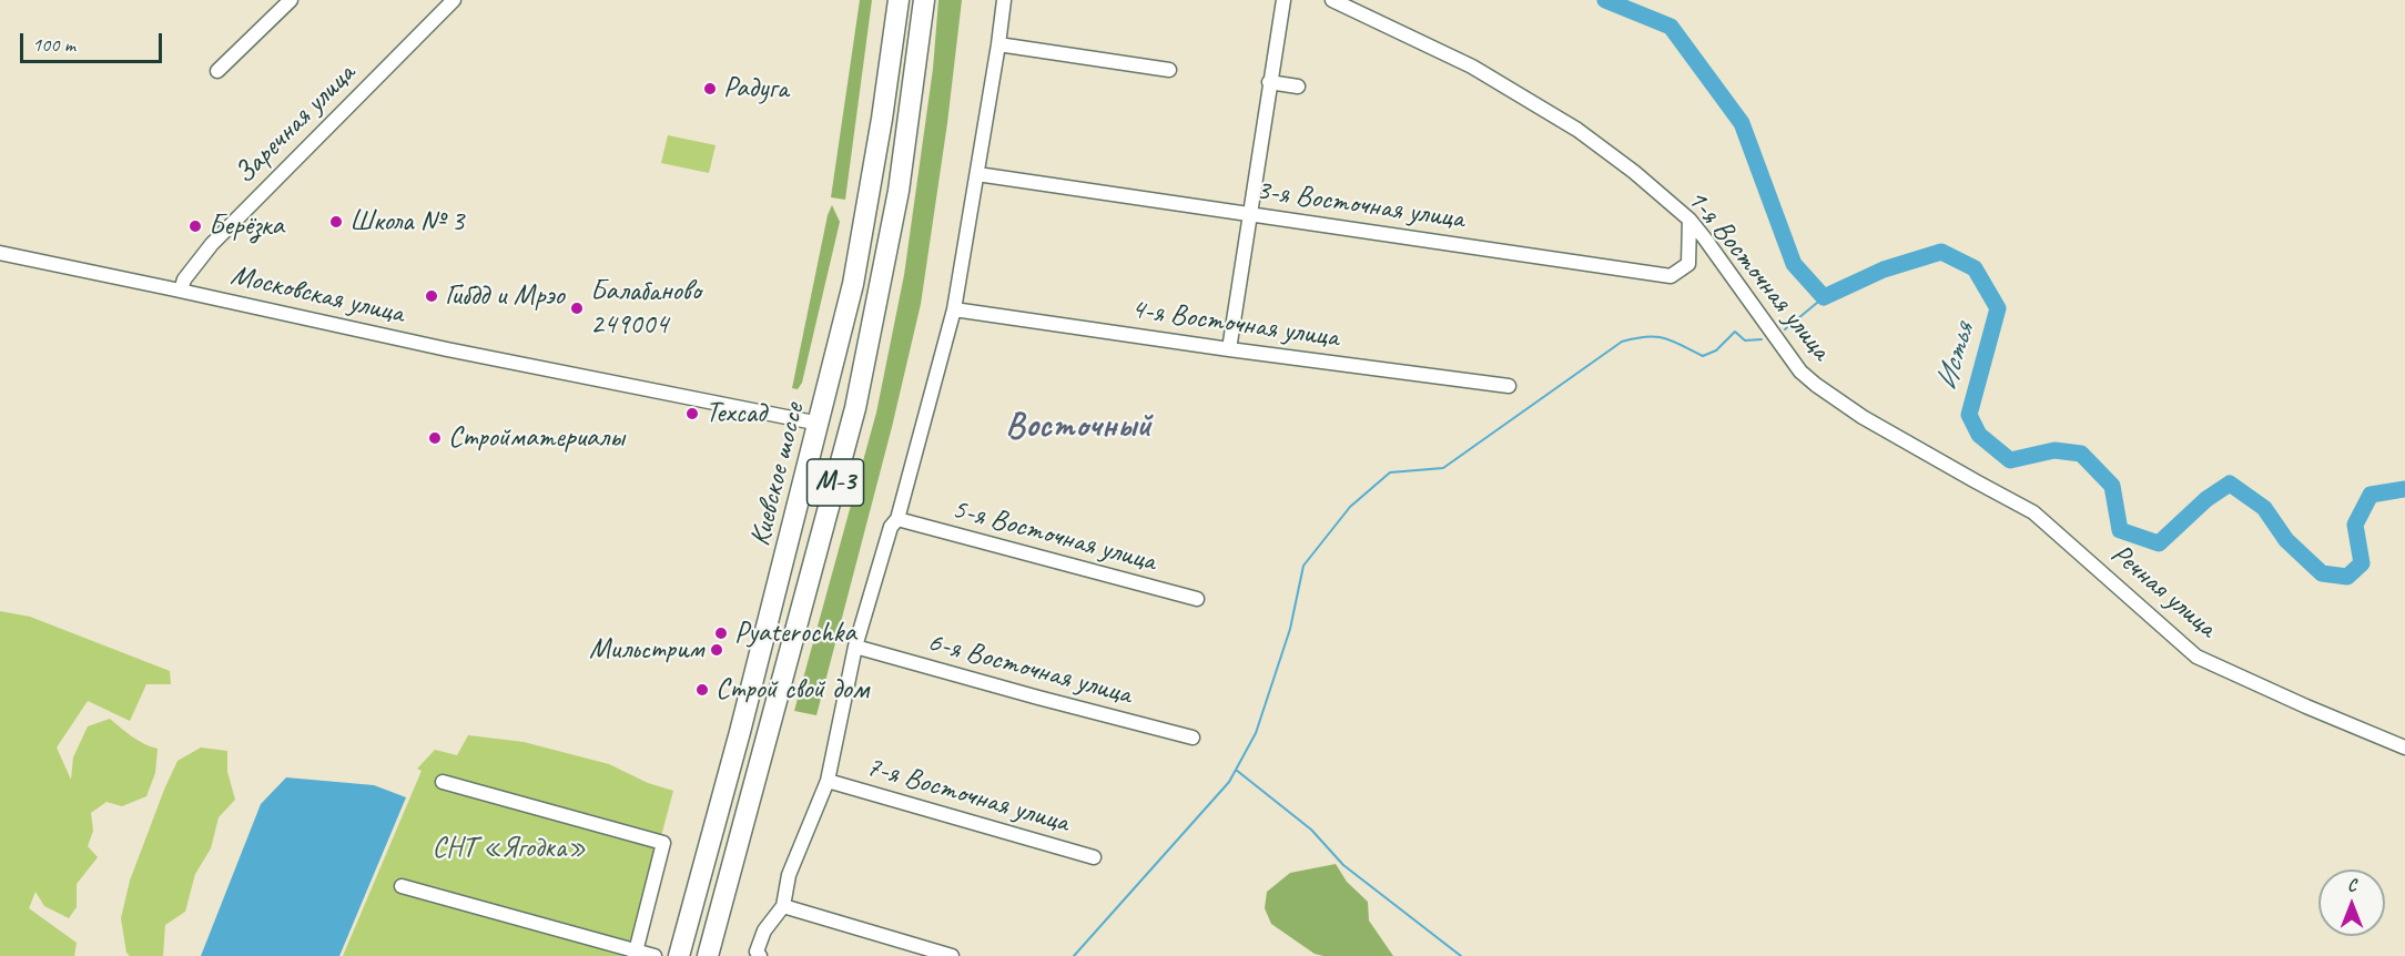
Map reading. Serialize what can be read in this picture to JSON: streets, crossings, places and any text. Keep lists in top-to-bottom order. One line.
{"streets":{"highway":["Киевское шоссе","М-3"],"street":["Заречная улица","3-я Восточная улица","1-я Восточная улица","Московская улица","4-я Восточная улица","5-я Восточная улица","Речная улица","6-я Восточная улица","7-я Восточная улица"]},"crossings":[["Заречная улица","Московская улица"],["3-я Восточная улица","1-я Восточная улица"],["1-я Восточная улица","Речная улица"],["Московская улица","Киевское шоссе"]],"districts":["Восточный"],"water":["Истья"],"parks":["СНТ «Ягодка»"],"places":["Радуга","Школа № 3","Берёзка","Гибдд и Мрэо","Балабаново 249004","Техсад","Стройматериалы","Pyaterochka","Мильстрим","Строй свой дом"],"scale_bar":"100 m","north":"top"}
